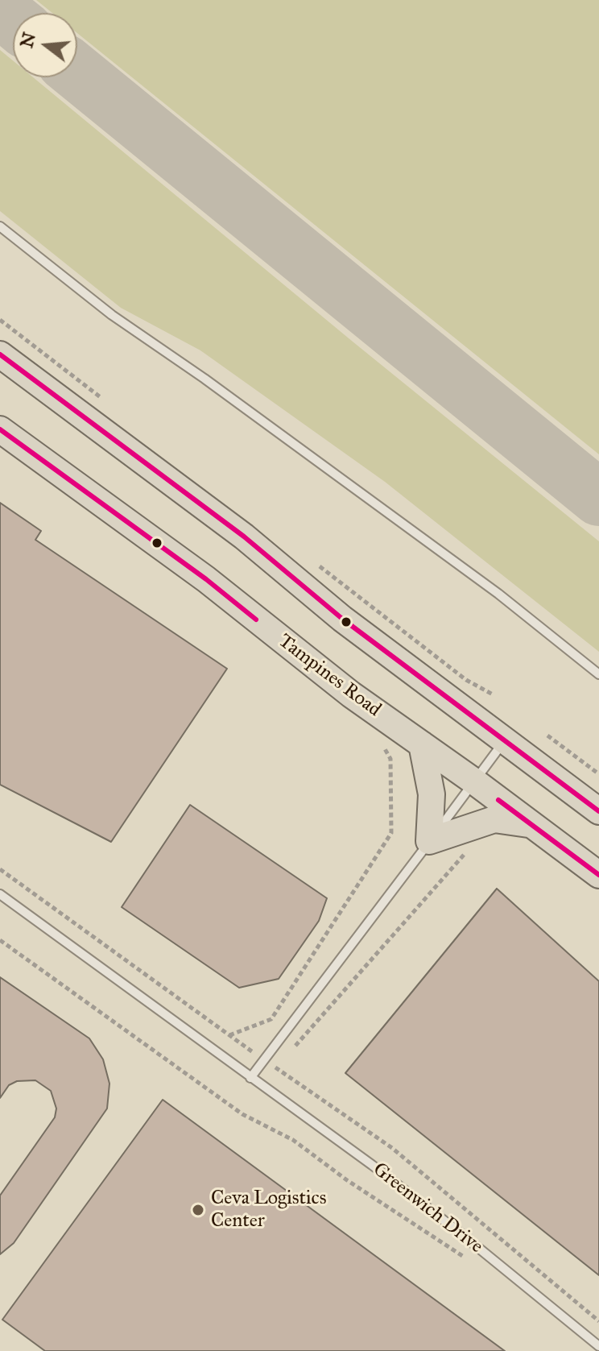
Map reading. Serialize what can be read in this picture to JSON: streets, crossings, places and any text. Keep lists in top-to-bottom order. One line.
{"streets":{"main road":["Tampines Road"],"lane":["Greenwich Drive"]},"places":["Ceva Logistics Center"],"north":"left"}
